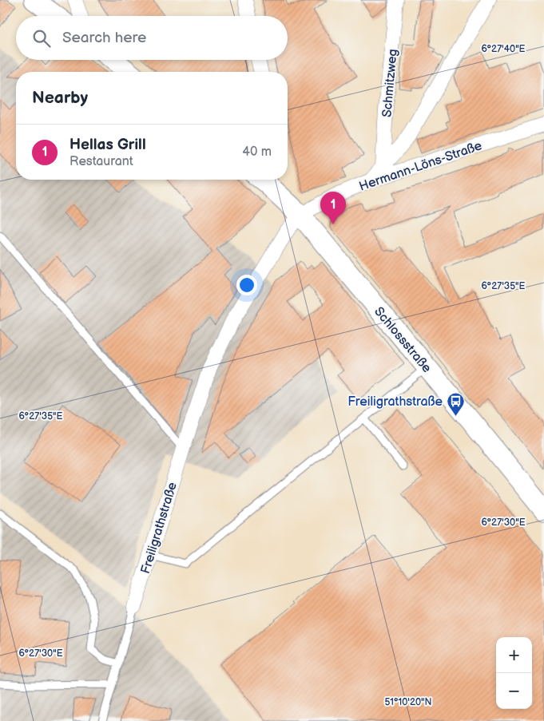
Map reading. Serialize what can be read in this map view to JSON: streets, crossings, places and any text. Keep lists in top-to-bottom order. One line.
{"streets":{"street":["Schmitzweg","Hermann-Löns-Straße","Schlossstraße","Freiligrathstraße"]},"crossings":[["Hermann-Löns-Straße","Schlossstraße"],["Hermann-Löns-Straße","Freiligrathstraße"],["Schlossstraße","Freiligrathstraße"]],"places":{"bus stop":["Freiligrathstraße"]},"page":{"search":"Search here","heading":"Nearby","list":[{"mark":"1","name":"Hellas Grill","note":"Restaurant","value":"40 m"}],"pins":"1","map_buttons":["+","−"]},"coordinates":["6°27'40\"E","6°27'35\"E","6°27'30\"E","51°10'20\"N"]}
